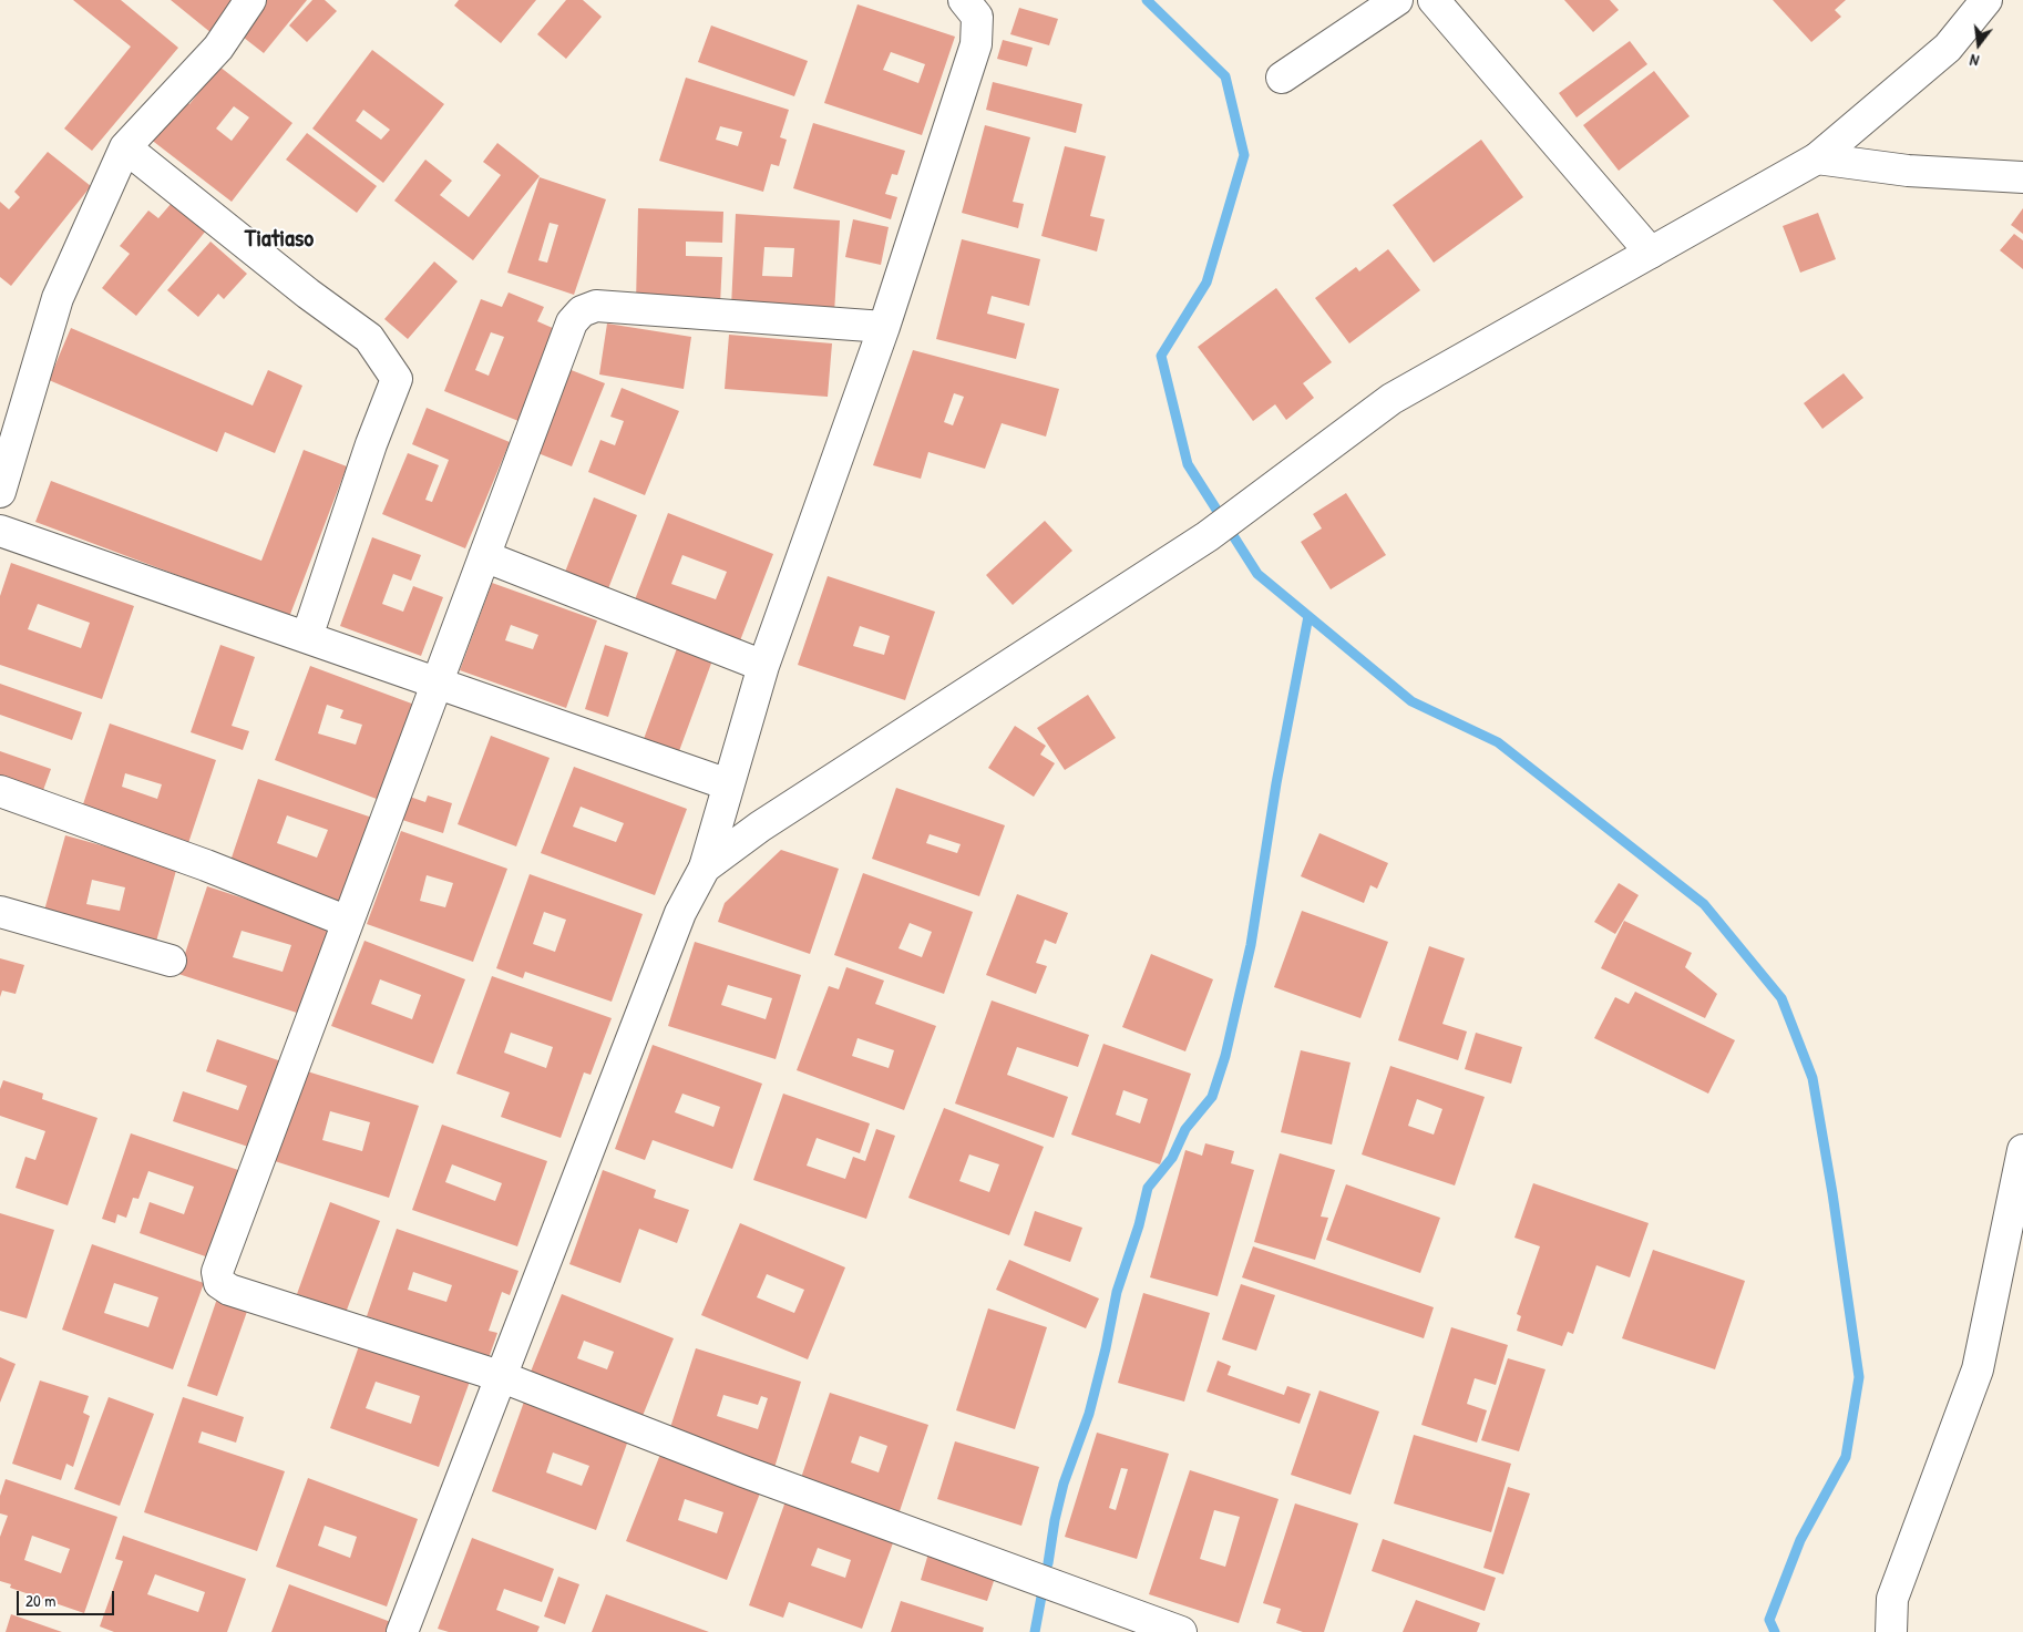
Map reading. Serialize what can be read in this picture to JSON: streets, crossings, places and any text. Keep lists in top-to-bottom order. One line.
{"districts":["Tiatiaso"],"scale_bar":"20 m","north":"bottom"}
